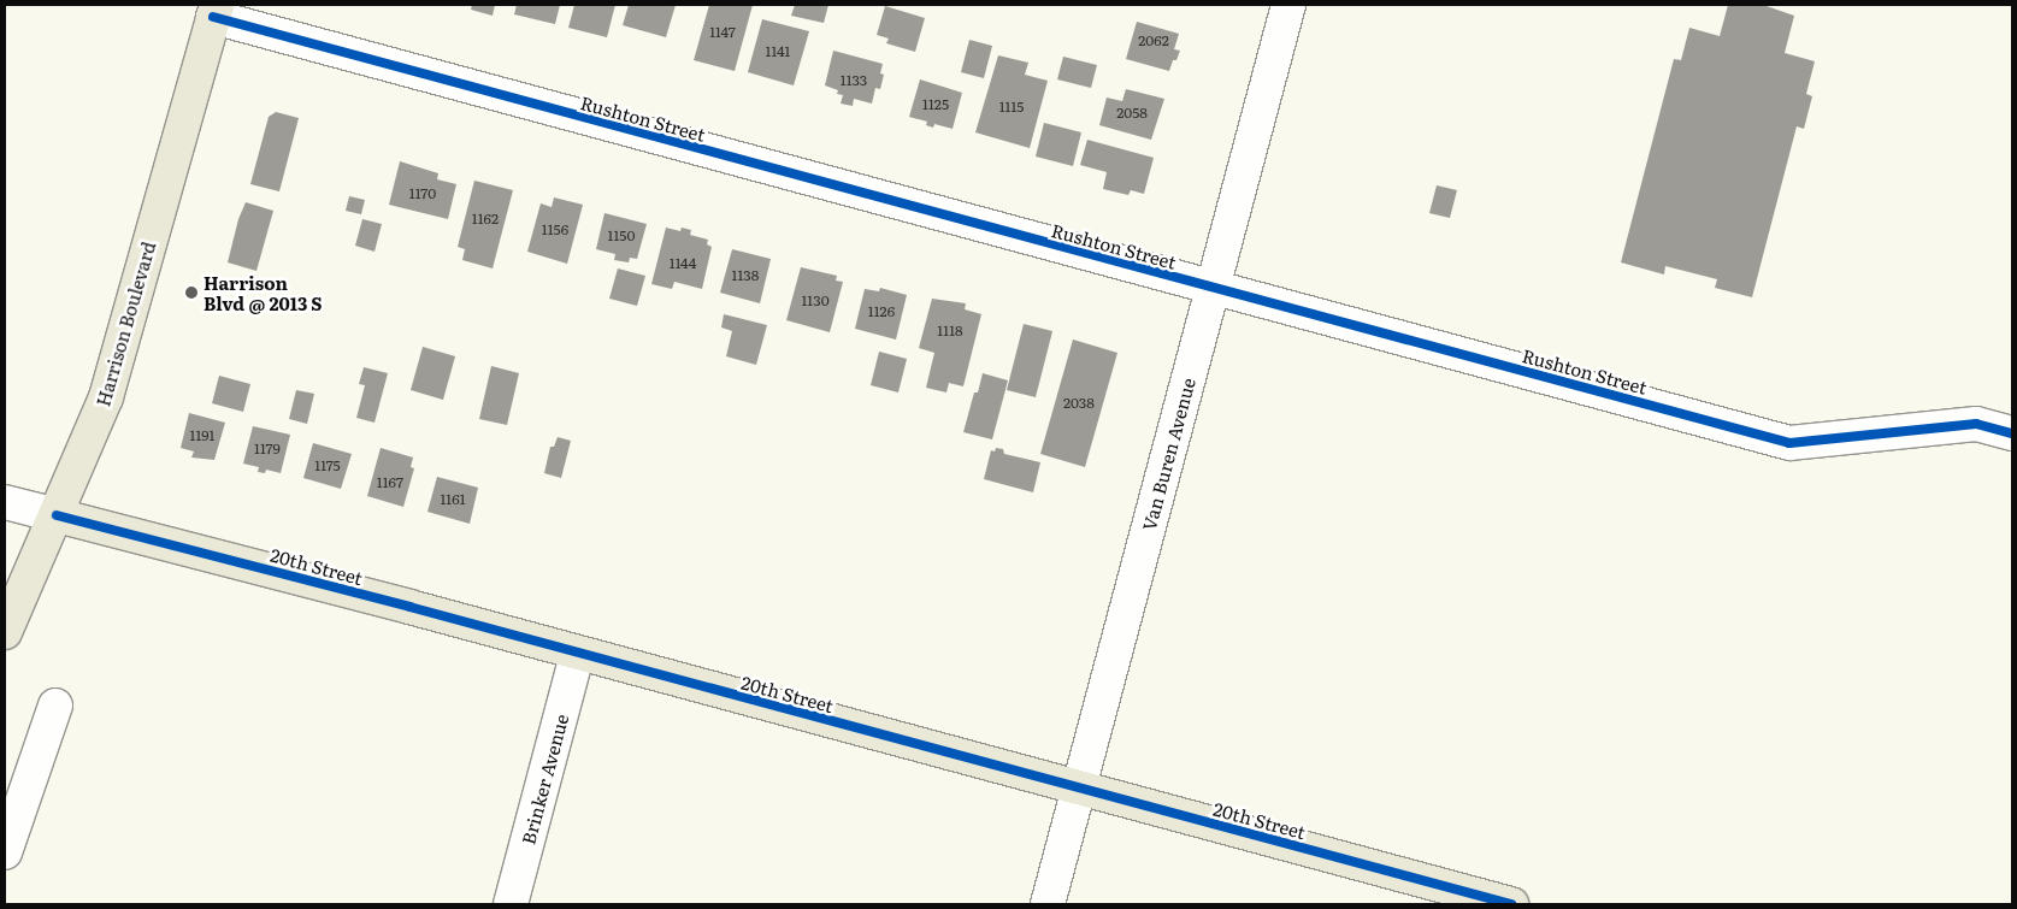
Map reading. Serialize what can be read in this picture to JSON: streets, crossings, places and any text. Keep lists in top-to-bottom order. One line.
{"streets":{"main road":["Harrison Boulevard","20th Street"],"street":["Rushton Street","Van Buren Avenue","Brinker Avenue"]},"crossings":[["Rushton Street","Harrison Boulevard"],["Rushton Street","Van Buren Avenue"],["Harrison Boulevard","20th Street"],["Van Buren Avenue","20th Street"],["20th Street","Brinker Avenue"]],"places":["Harrison Blvd @ 2013 S"],"house_numbers":["1147","2062","1141","1133","1125","1115","2058","1170","1162","1156","1150","1144","1138","1130","1126","1118","2038","1191","1179","1175","1167","1161"]}
